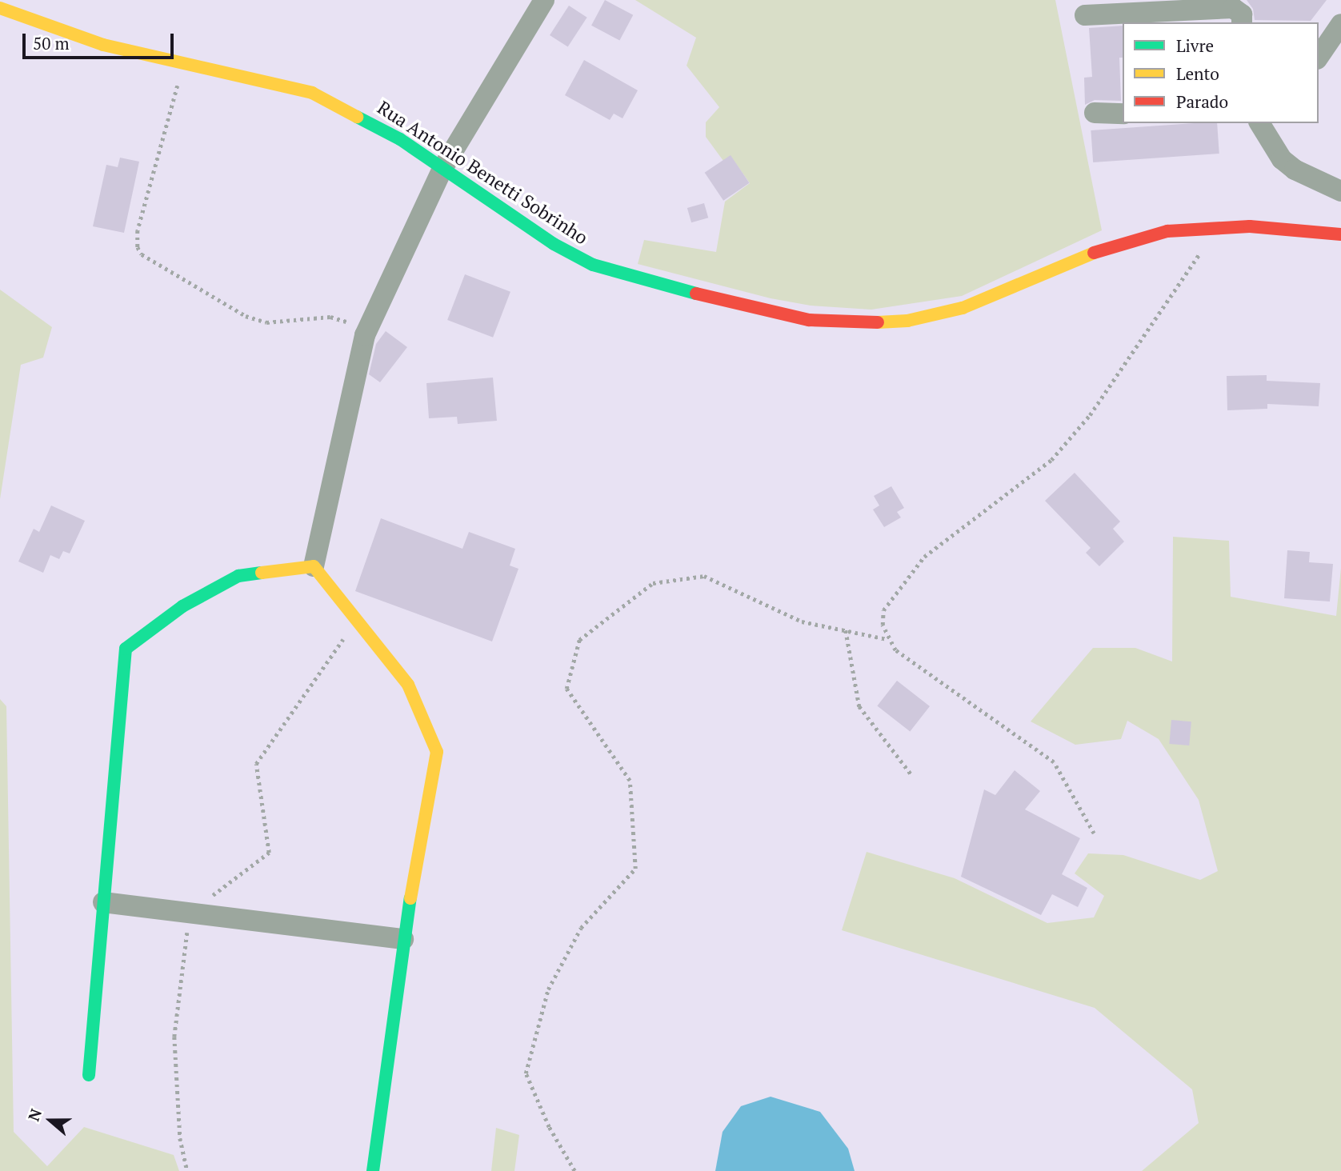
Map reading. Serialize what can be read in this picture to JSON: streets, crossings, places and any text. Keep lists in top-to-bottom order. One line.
{"streets":{"main road":["Rua Antonio Benetti Sobrinho"]},"legend":["Livre","Lento","Parado"],"scale_bar":"50 m","north":"left"}
